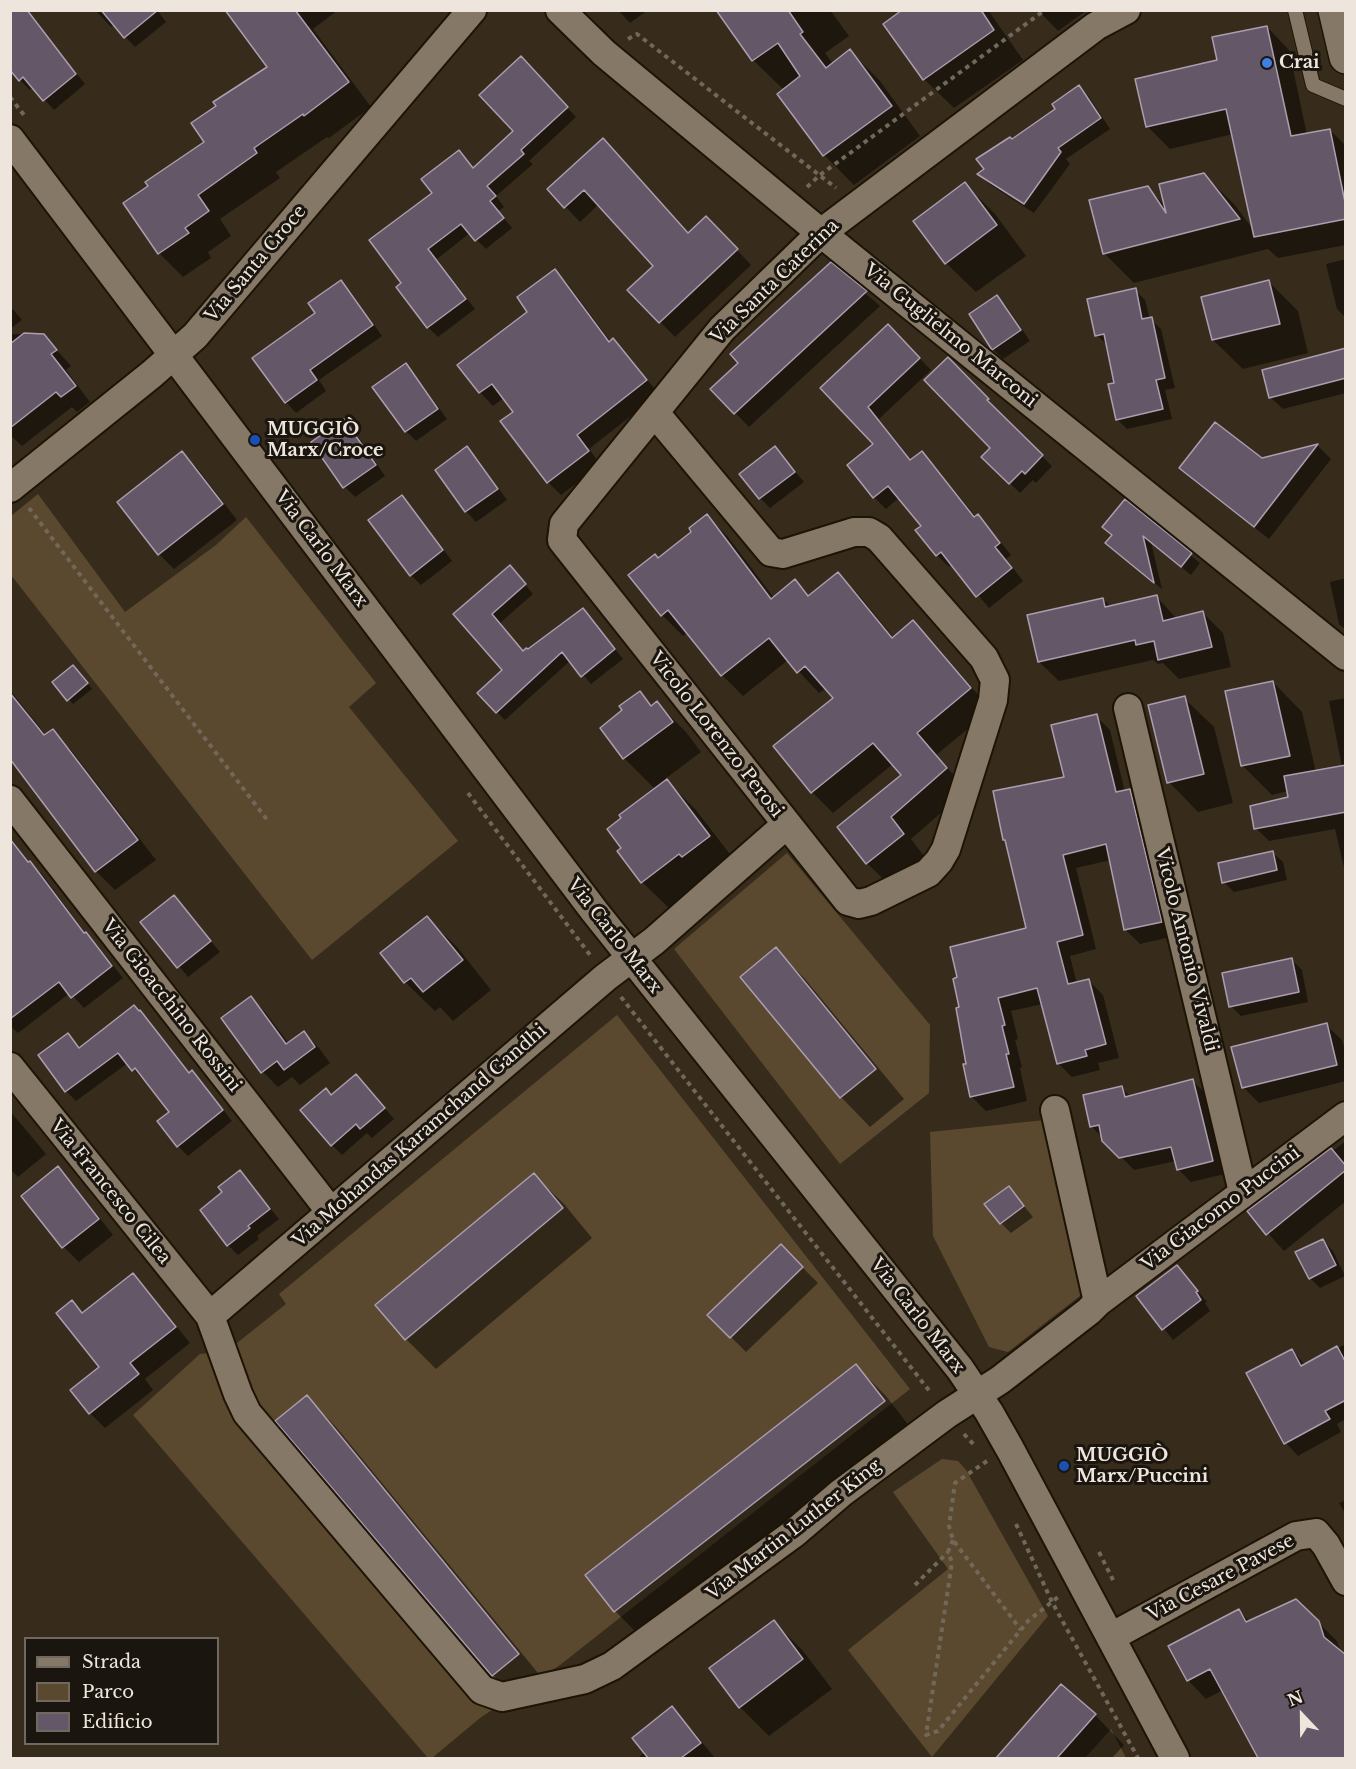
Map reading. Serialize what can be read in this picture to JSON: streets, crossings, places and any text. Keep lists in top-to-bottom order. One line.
{"streets":{"street":["Via Santa Croce","Via Santa Caterina","Via Guglielmo Marconi","Via Carlo Marx","Vicolo Lorenzo Perosi","Vicolo Antonio Vivaldi","Via Gioacchino Rossini","Via Mohandas Karamchand Gandhi","Via Francesco Cilea","Via Giacomo Puccini","Via Martin Luther King","Via Cesare Pavese"]},"crossings":[["Via Santa Croce","Via Carlo Marx"],["Via Santa Caterina","Via Guglielmo Marconi"],["Via Santa Caterina","Vicolo Lorenzo Perosi"],["Via Carlo Marx","Vicolo Lorenzo Perosi"],["Via Carlo Marx","Via Mohandas Karamchand Gandhi"],["Via Carlo Marx","Via Giacomo Puccini"],["Via Carlo Marx","Via Martin Luther King"],["Via Carlo Marx","Via Cesare Pavese"],["Vicolo Lorenzo Perosi","Via Mohandas Karamchand Gandhi"],["Vicolo Antonio Vivaldi","Via Giacomo Puccini"],["Via Gioacchino Rossini","Via Mohandas Karamchand Gandhi"],["Via Mohandas Karamchand Gandhi","Via Francesco Cilea"],["Via Francesco Cilea","Via Martin Luther King"],["Via Giacomo Puccini","Via Martin Luther King"]],"places":["Crai","MUGGIÒ Marx/Croce","MUGGIÒ Marx/Puccini"],"legend":["Strada","Parco","Edificio"],"north":"top"}
